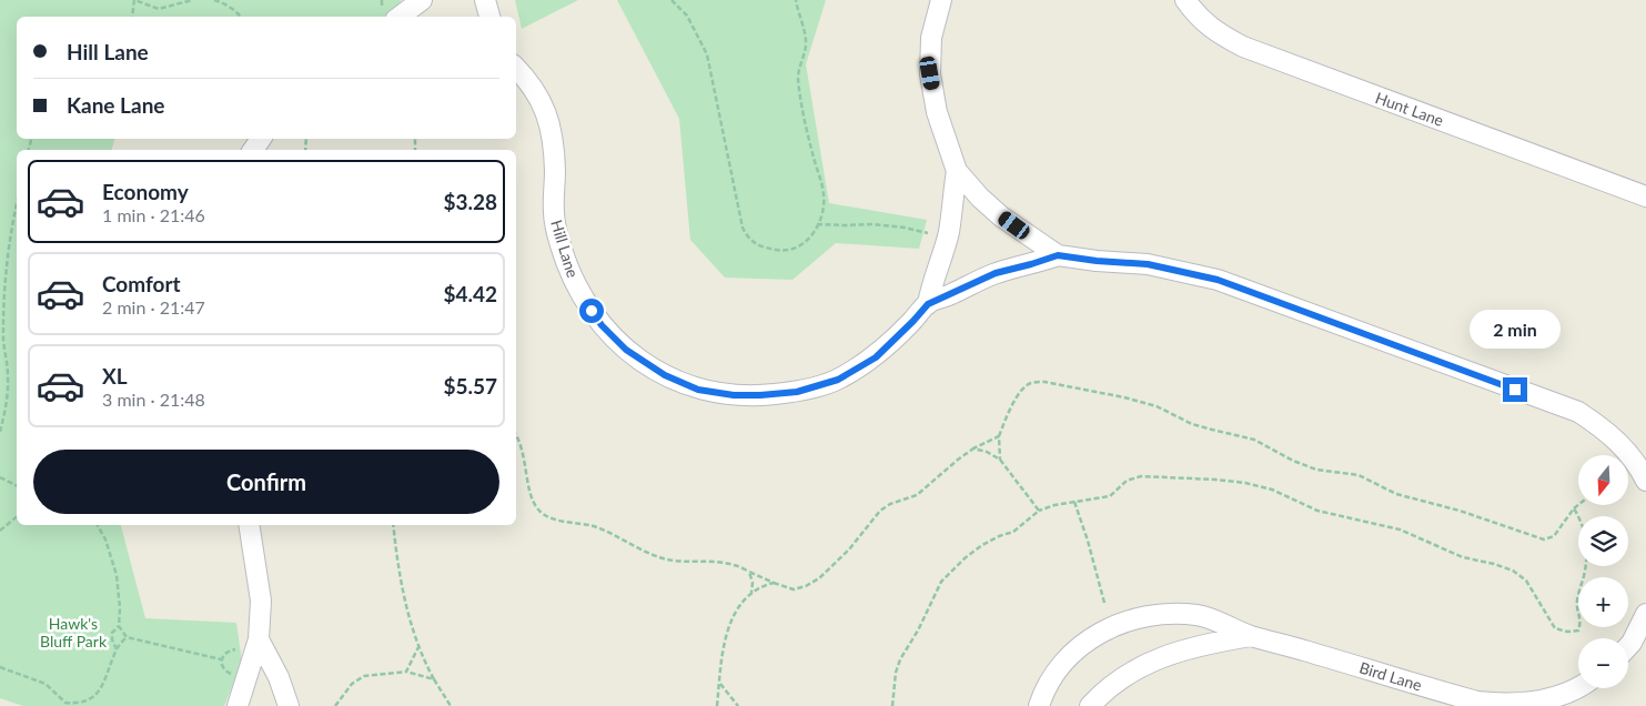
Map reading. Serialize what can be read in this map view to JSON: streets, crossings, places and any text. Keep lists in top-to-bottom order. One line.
{"streets":{"street":["Hunt Lane","Hill Lane","Bird Lane"]},"parks":["Hawk's Bluff Park"],"north":"bottom","page":{"banner":["Hill Lane","Kane Lane"],"list":[{"name":"Economy","note":"1 min · 21:46","value":"$3.28"},{"name":"Comfort","note":"2 min · 21:47","value":"$4.42"},{"name":"XL","note":"3 min · 21:48","value":"$5.57"}],"bubble":"2 min","buttons":"Confirm","map_buttons":["+","−"]}}
